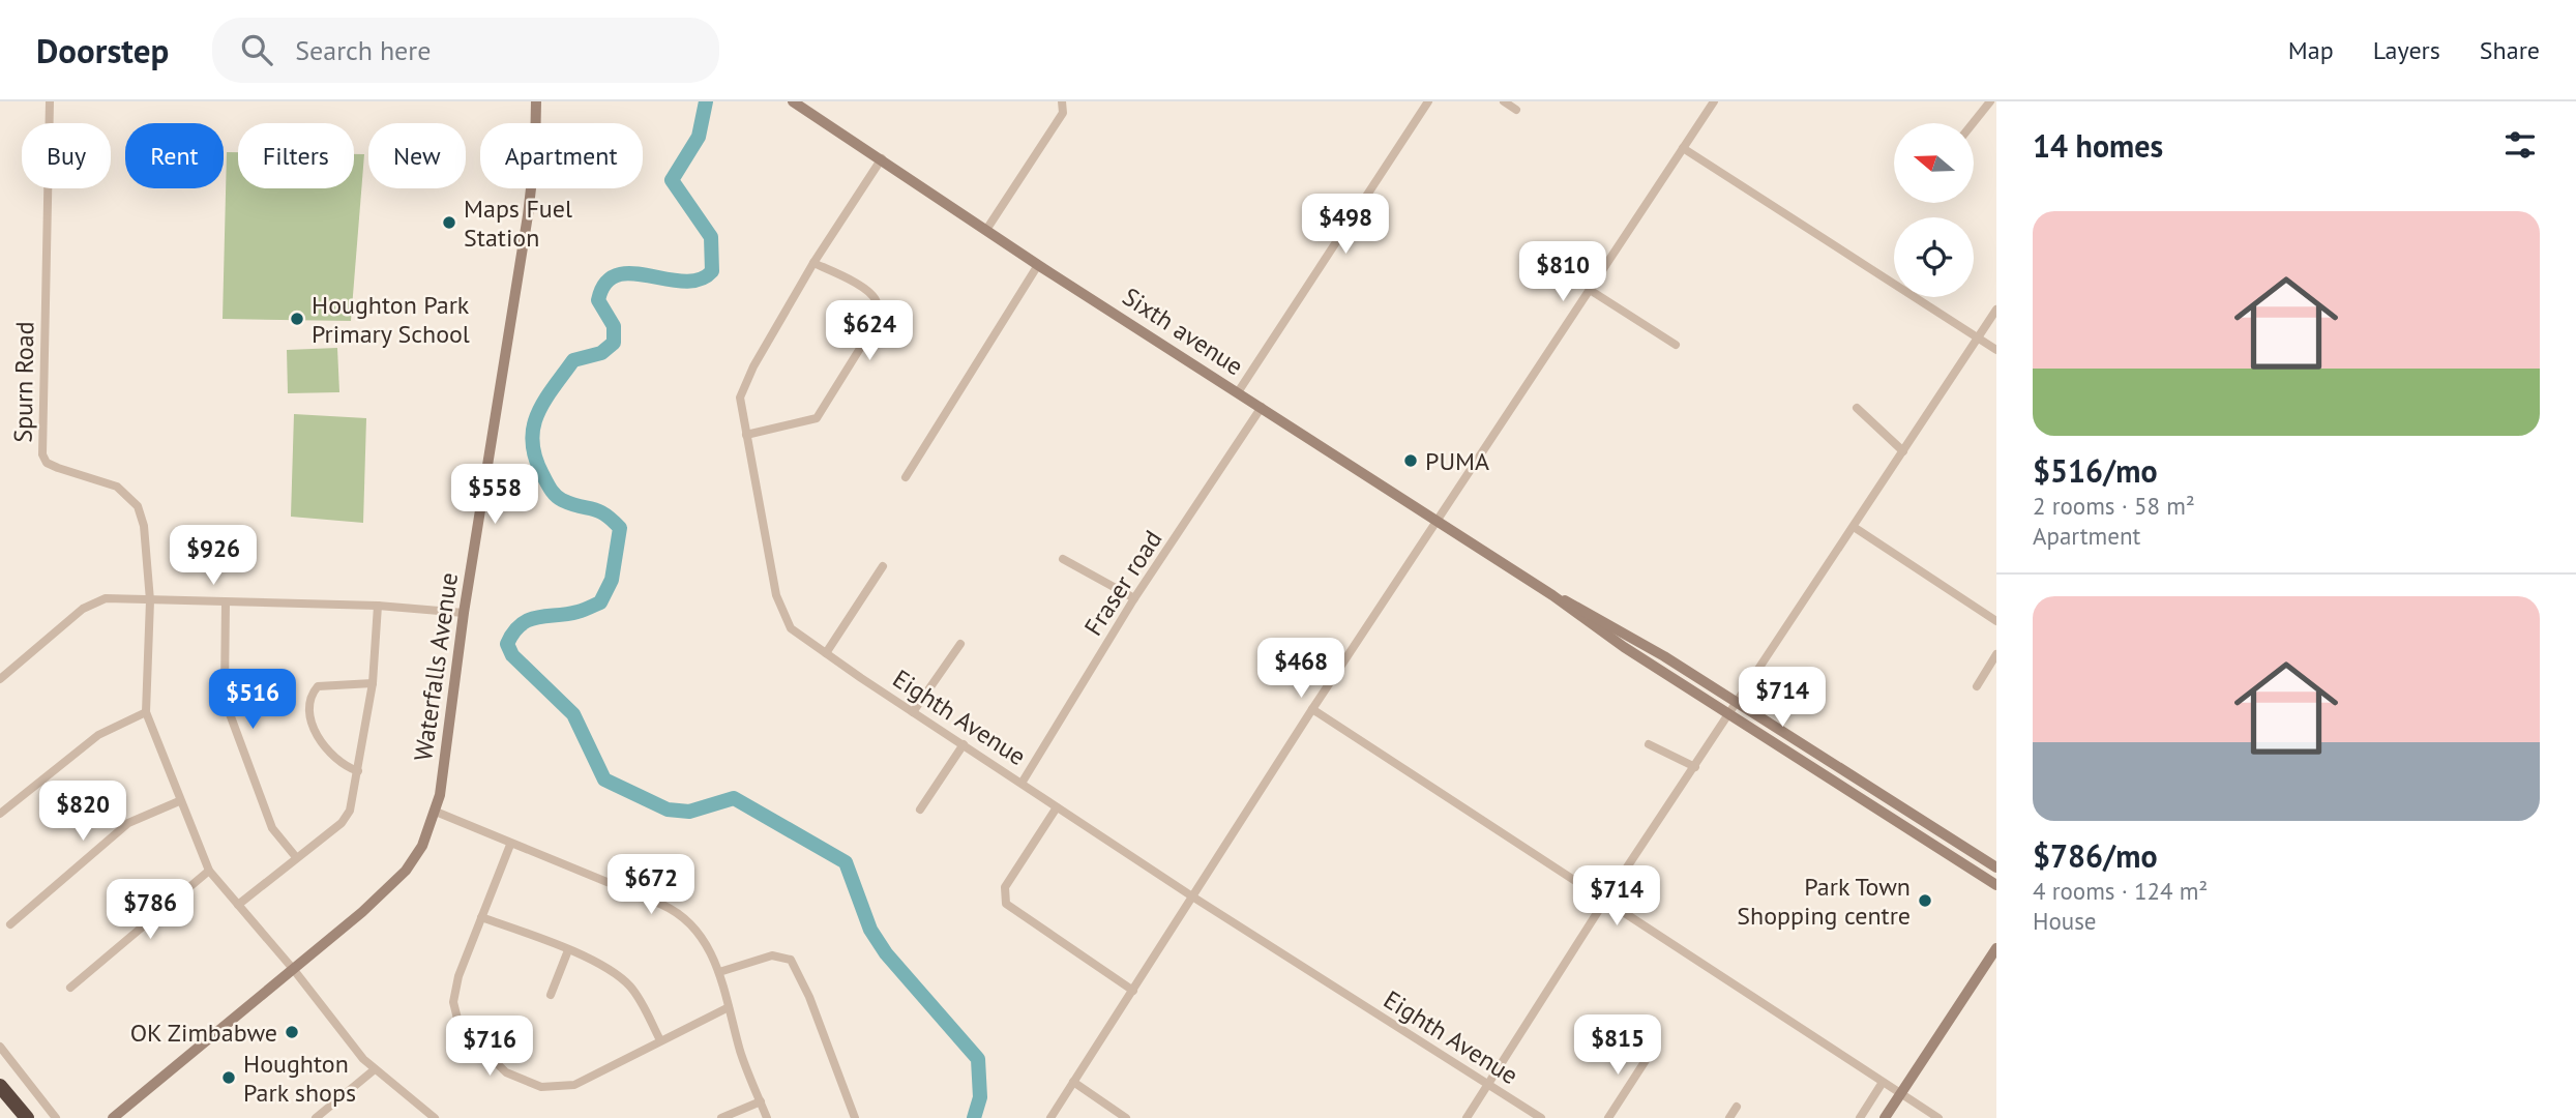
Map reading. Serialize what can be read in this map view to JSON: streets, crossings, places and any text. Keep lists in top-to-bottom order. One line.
{"streets":{"street":["Sixth avenue","Spurn Road","Fraser road","Waterfalls Avenue","Eighth Avenue"]},"crossings":[["Sixth avenue","Fraser road"],["Sixth avenue","Eighth Avenue"],["Fraser road","Eighth Avenue"]],"places":["Maps Fuel Station","Houghton Park Primary School","PUMA","Park Town Shopping centre","OK Zimbabwe","Houghton Park shops"],"north":"left","page":{"header":"Doorstep","search":"Search here","nav":["Map","Layers","Share"],"heading":"14 homes","chip":["Buy","Rent","Filters","New","Apartment"],"list":[{"name":"$516/mo","note":"2 rooms · 58 m² · Apartment"},{"name":"$786/mo","note":"4 rooms · 124 m² · House"}],"price":["$498","$810","$624","$558","$926","$468","$714","$516","$820","$672","$714","$786","$815","$716"]}}
